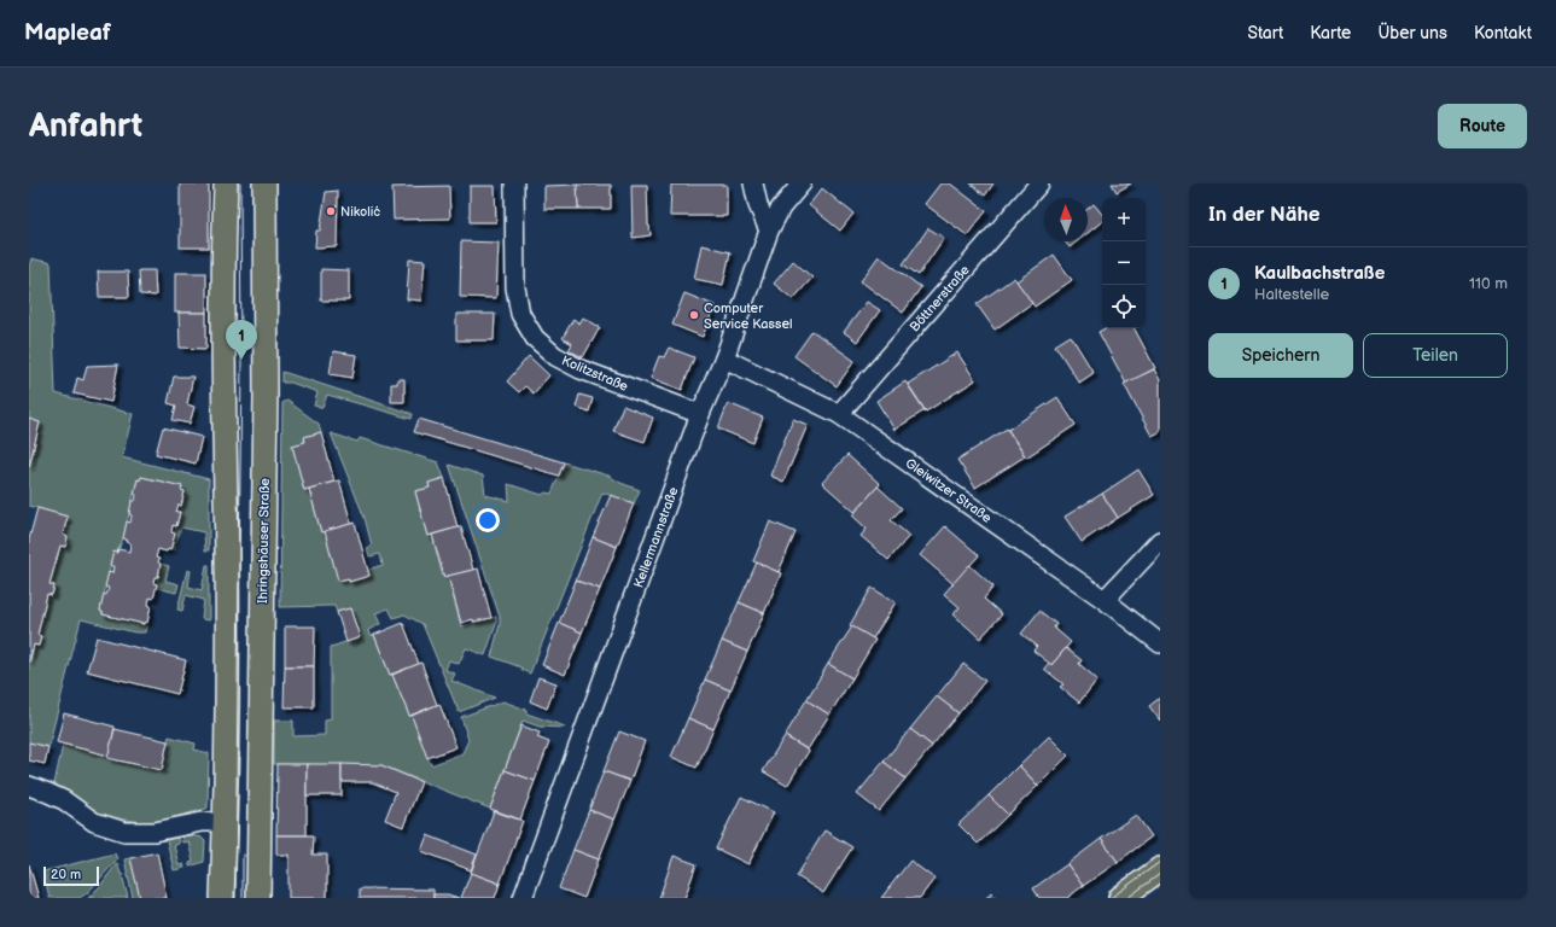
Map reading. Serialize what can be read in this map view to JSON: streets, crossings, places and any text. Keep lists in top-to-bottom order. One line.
{"streets":{"main road":["Ihringshäuser Straße"],"street":["Böttnerstraße","Kolitzstraße","Gleiwitzer Straße","Kellermannstraße"]},"crossings":[["Böttnerstraße","Gleiwitzer Straße"],["Kolitzstraße","Kellermannstraße"],["Gleiwitzer Straße","Kellermannstraße"]],"places":["Nikolić","Computer Service Kassel"],"scale_bar":"20 m","north":"top","page":{"header":"Mapleaf","nav":["Start","Karte","Über uns","Kontakt"],"buttons":["Route",["Speichern","Teilen"]],"title":"Anfahrt","heading":"In der Nähe","map_buttons":["+","−"],"list":[{"mark":"1","name":"Kaulbachstraße","note":"Haltestelle","value":"110 m"}],"pins":"1","scale":"20 m"}}
